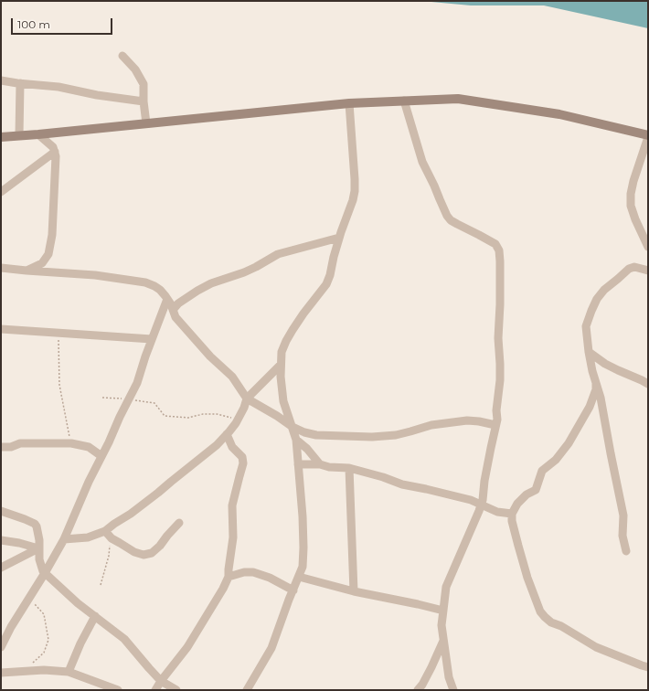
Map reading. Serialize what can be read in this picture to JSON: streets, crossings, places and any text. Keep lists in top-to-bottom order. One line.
{"scale_bar":"100 m"}
